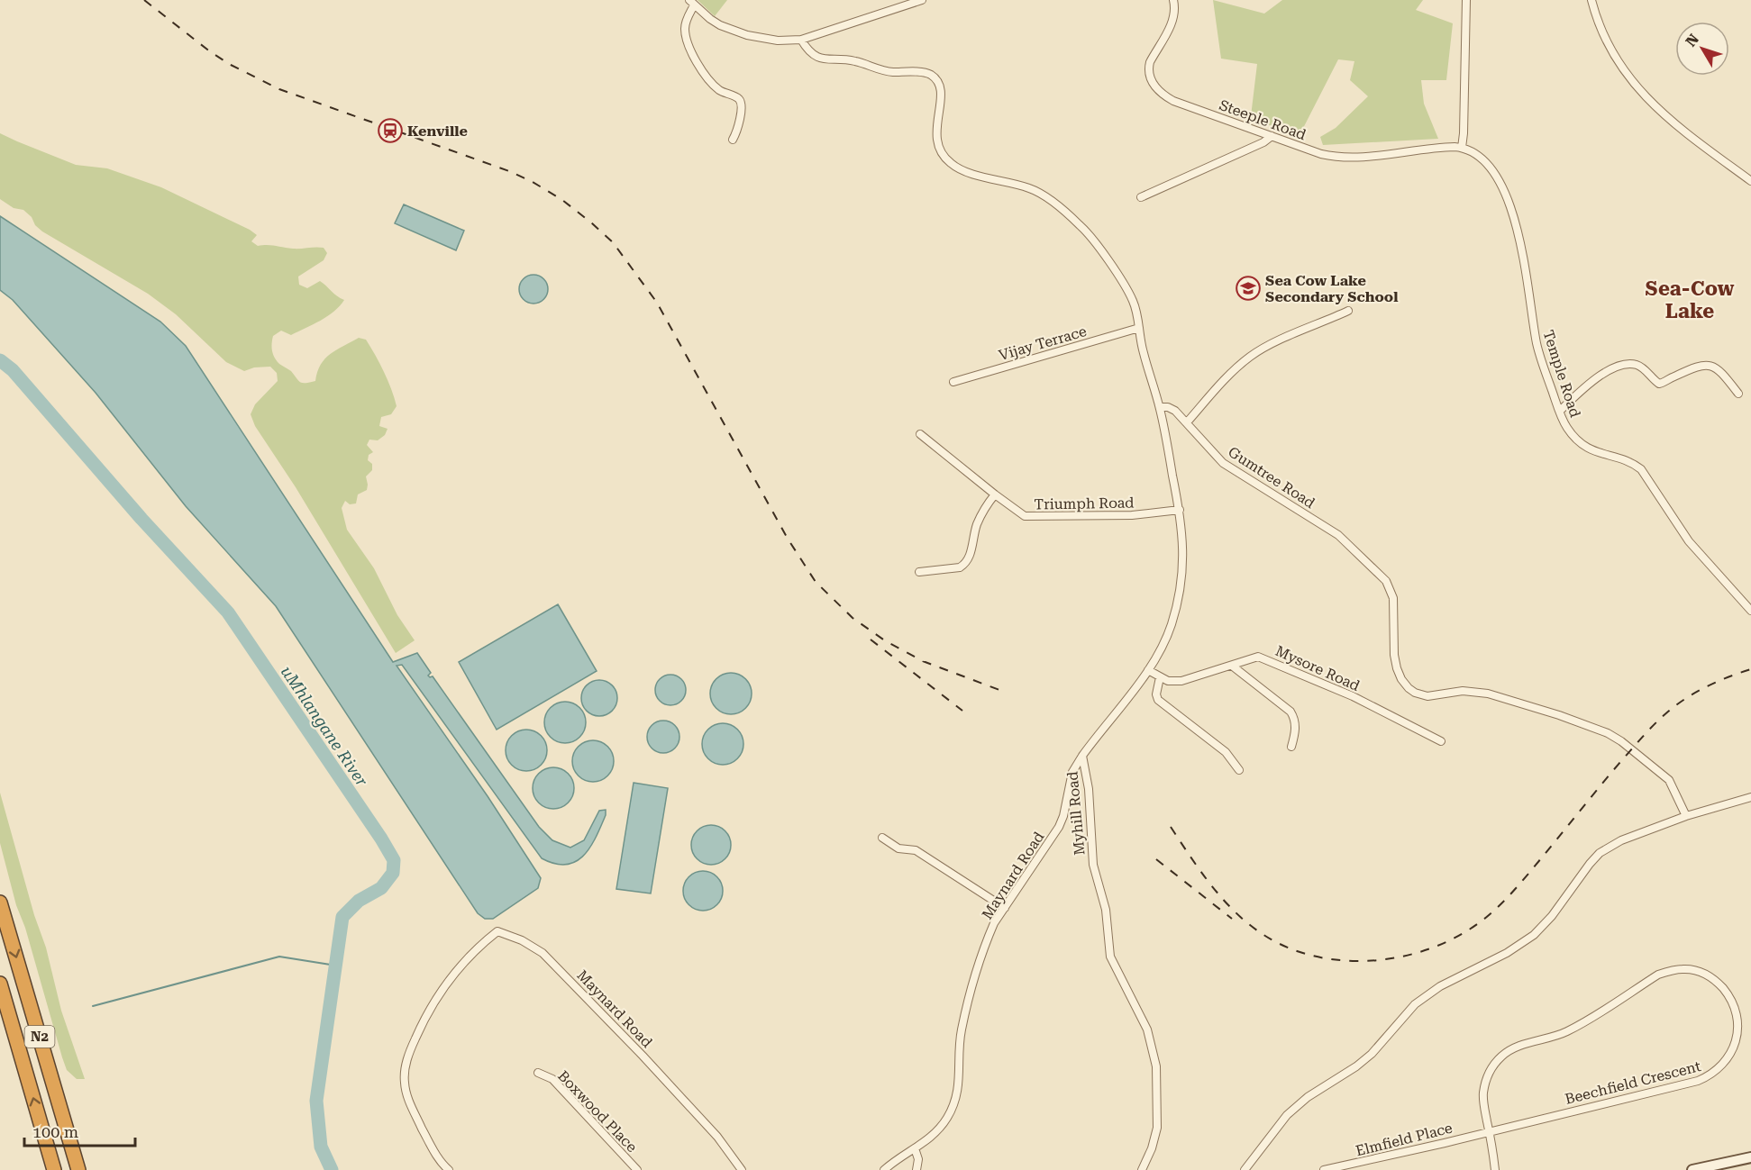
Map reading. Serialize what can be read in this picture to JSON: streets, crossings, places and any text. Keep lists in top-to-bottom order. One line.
{"streets":{"highway":["N2"],"street":["Steeple Road","Vijay Terrace","Temple Road","Gumtree Road","Triumph Road","Mysore Road","Myhill Road","Maynard Road","Beechfield Crescent","Boxwood Place","Elmfield Place"]},"crossings":[["Steeple Road","Temple Road"],["Gumtree Road","Myhill Road"],["Triumph Road","Myhill Road"],["Mysore Road","Myhill Road"],["Myhill Road","Maynard Road"],["Beechfield Crescent","Elmfield Place"]],"districts":["Sea-Cow Lake"],"water":["uMhlangane River"],"places":{"station":["Kenville"],"school or university":["Sea Cow Lake Secondary School"]},"scale_bar":"100 m","north":"top left"}
